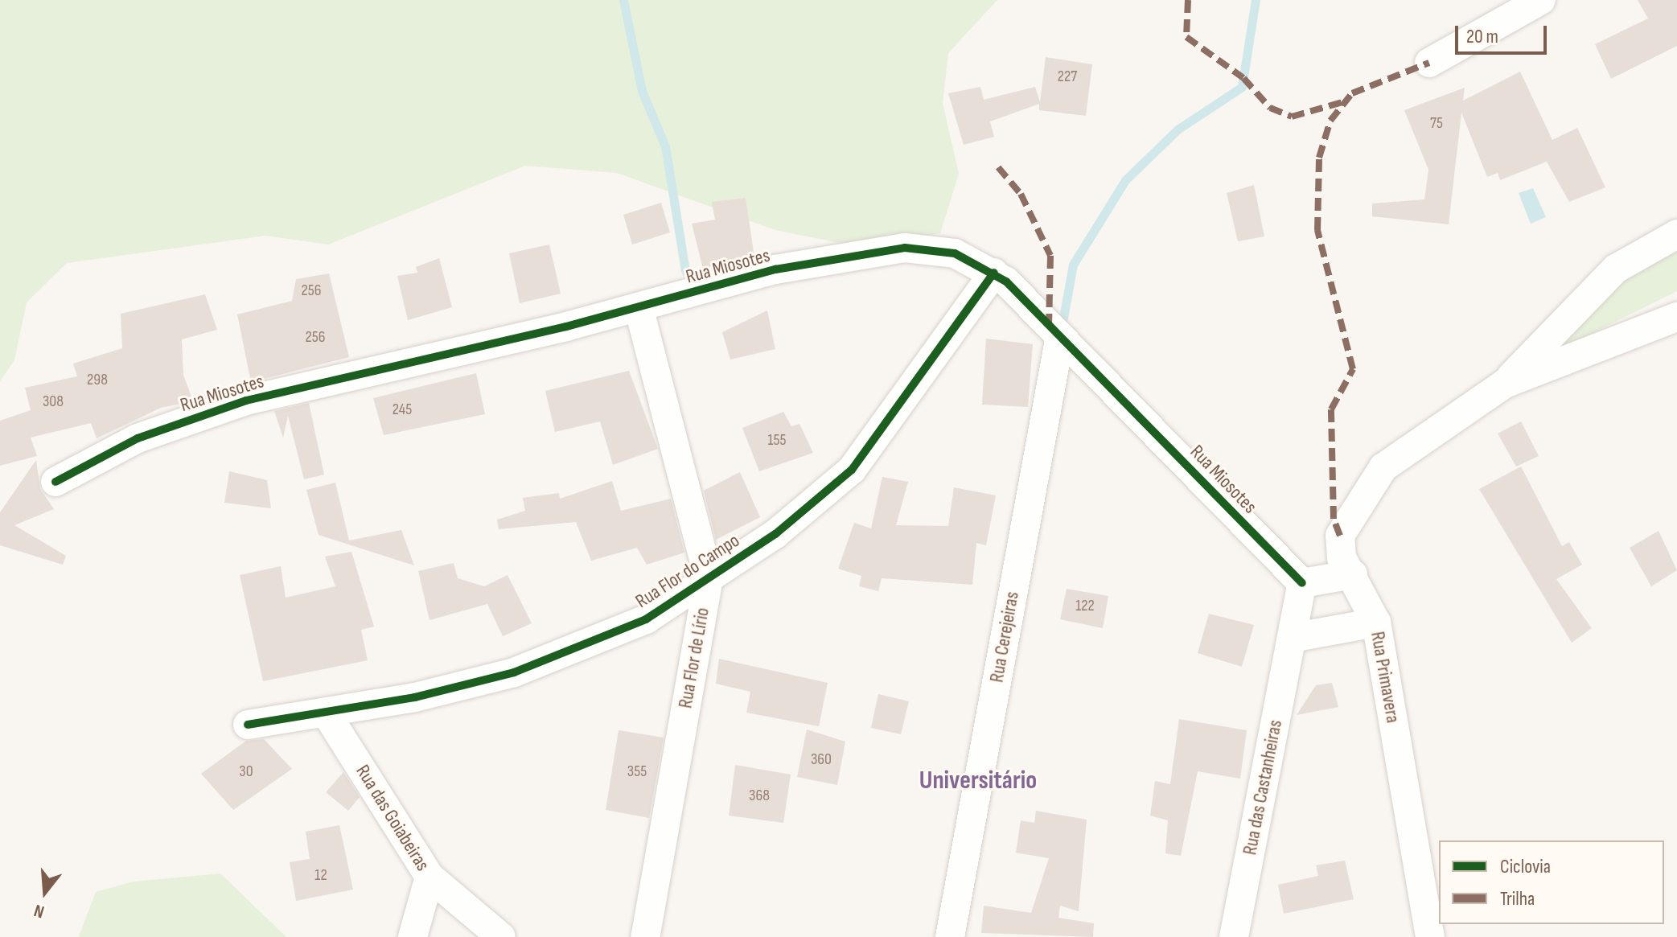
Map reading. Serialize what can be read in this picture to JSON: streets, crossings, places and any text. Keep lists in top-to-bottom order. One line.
{"streets":{"street":["Rua Miosotes","Rua Flor do Campo","Rua Cerejeiras","Rua Flor de Lírio","Rua Primavera","Rua das Castanheiras","Rua das Goiabeiras"]},"crossings":[["Rua Miosotes","Rua Flor do Campo"],["Rua Miosotes","Rua Cerejeiras"],["Rua Miosotes","Rua Flor de Lírio"],["Rua Miosotes","Rua das Castanheiras"],["Rua Flor do Campo","Rua Flor de Lírio"],["Rua Flor do Campo","Rua das Goiabeiras"]],"districts":["Universitário"],"house_numbers":["227","75","256","256","298","308","245","155","122","360","30","355","368","12"],"legend":["Ciclovia","Trilha"],"scale_bar":"20 m","north":"bottom"}
